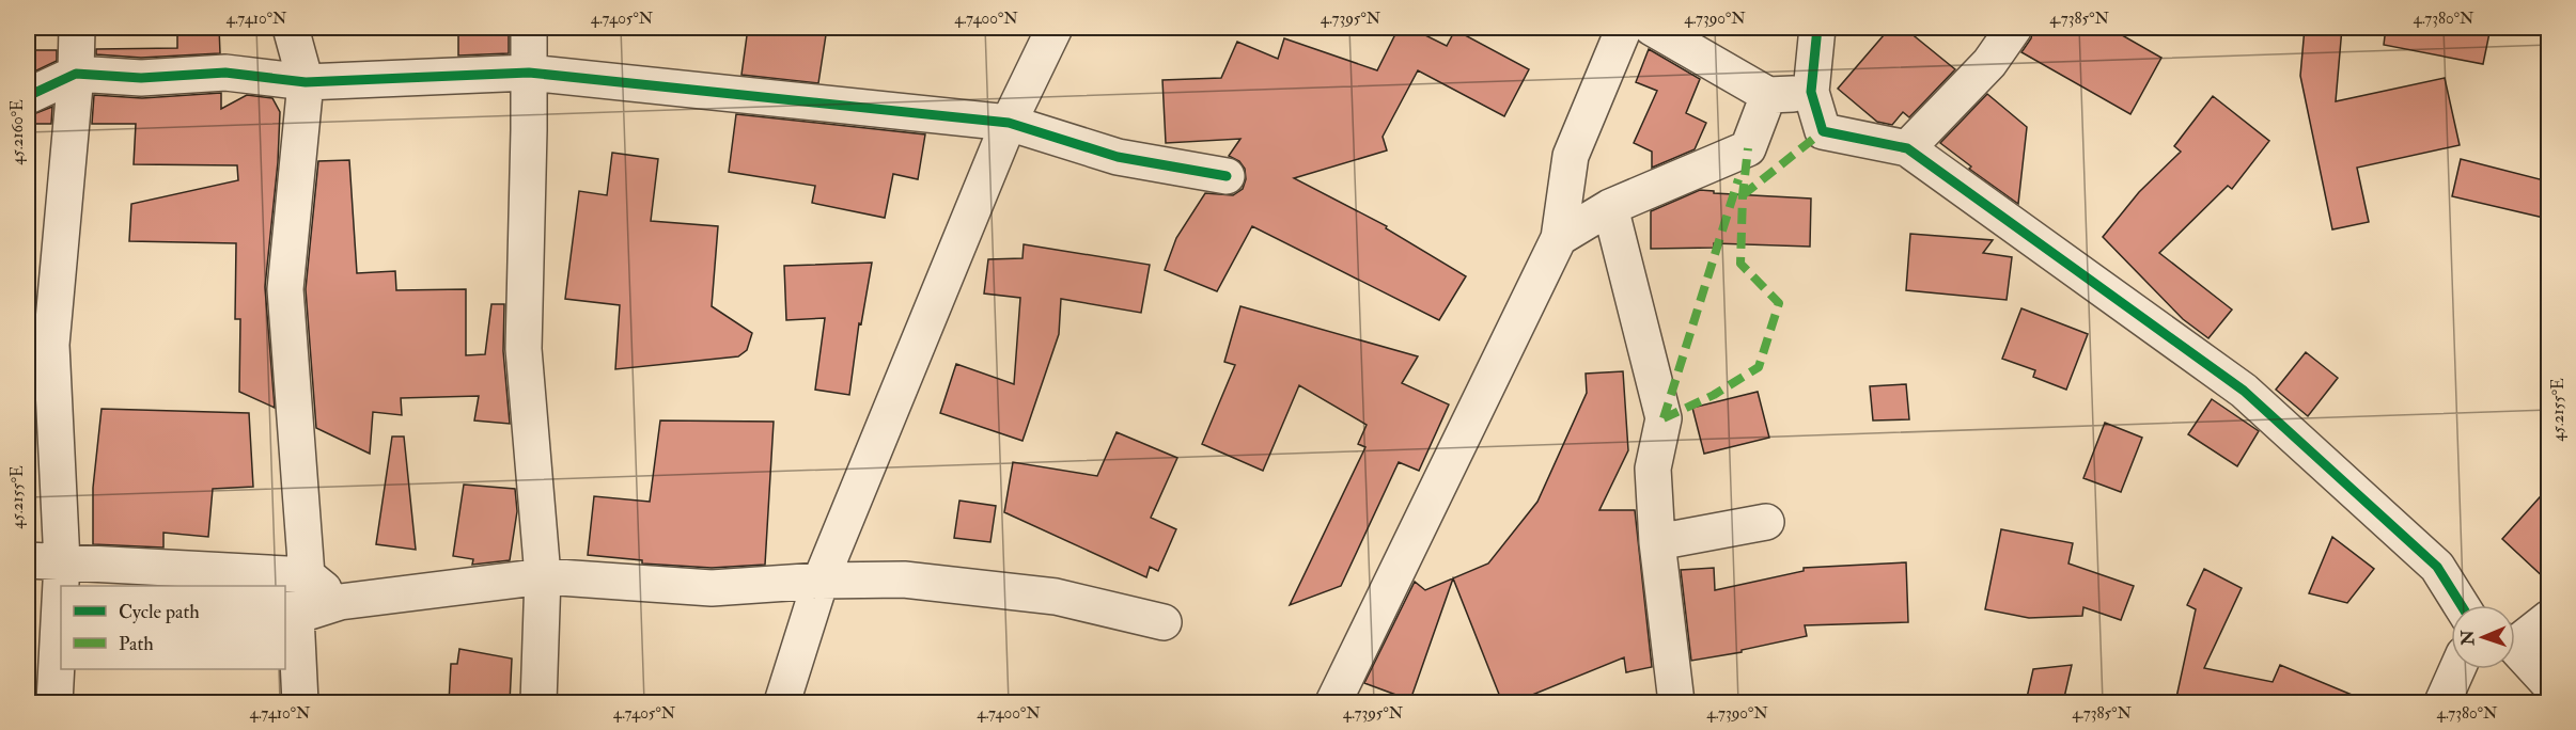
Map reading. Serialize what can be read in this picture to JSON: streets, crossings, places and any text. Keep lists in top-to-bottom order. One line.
{"legend":["Cycle path","Path"],"north":"left","coordinates":["4.7410°N","4.7405°N","4.7400°N","4.7395°N","4.7390°N","4.7385°N","4.7380°N","45.2160°E","45.2155°E"]}
